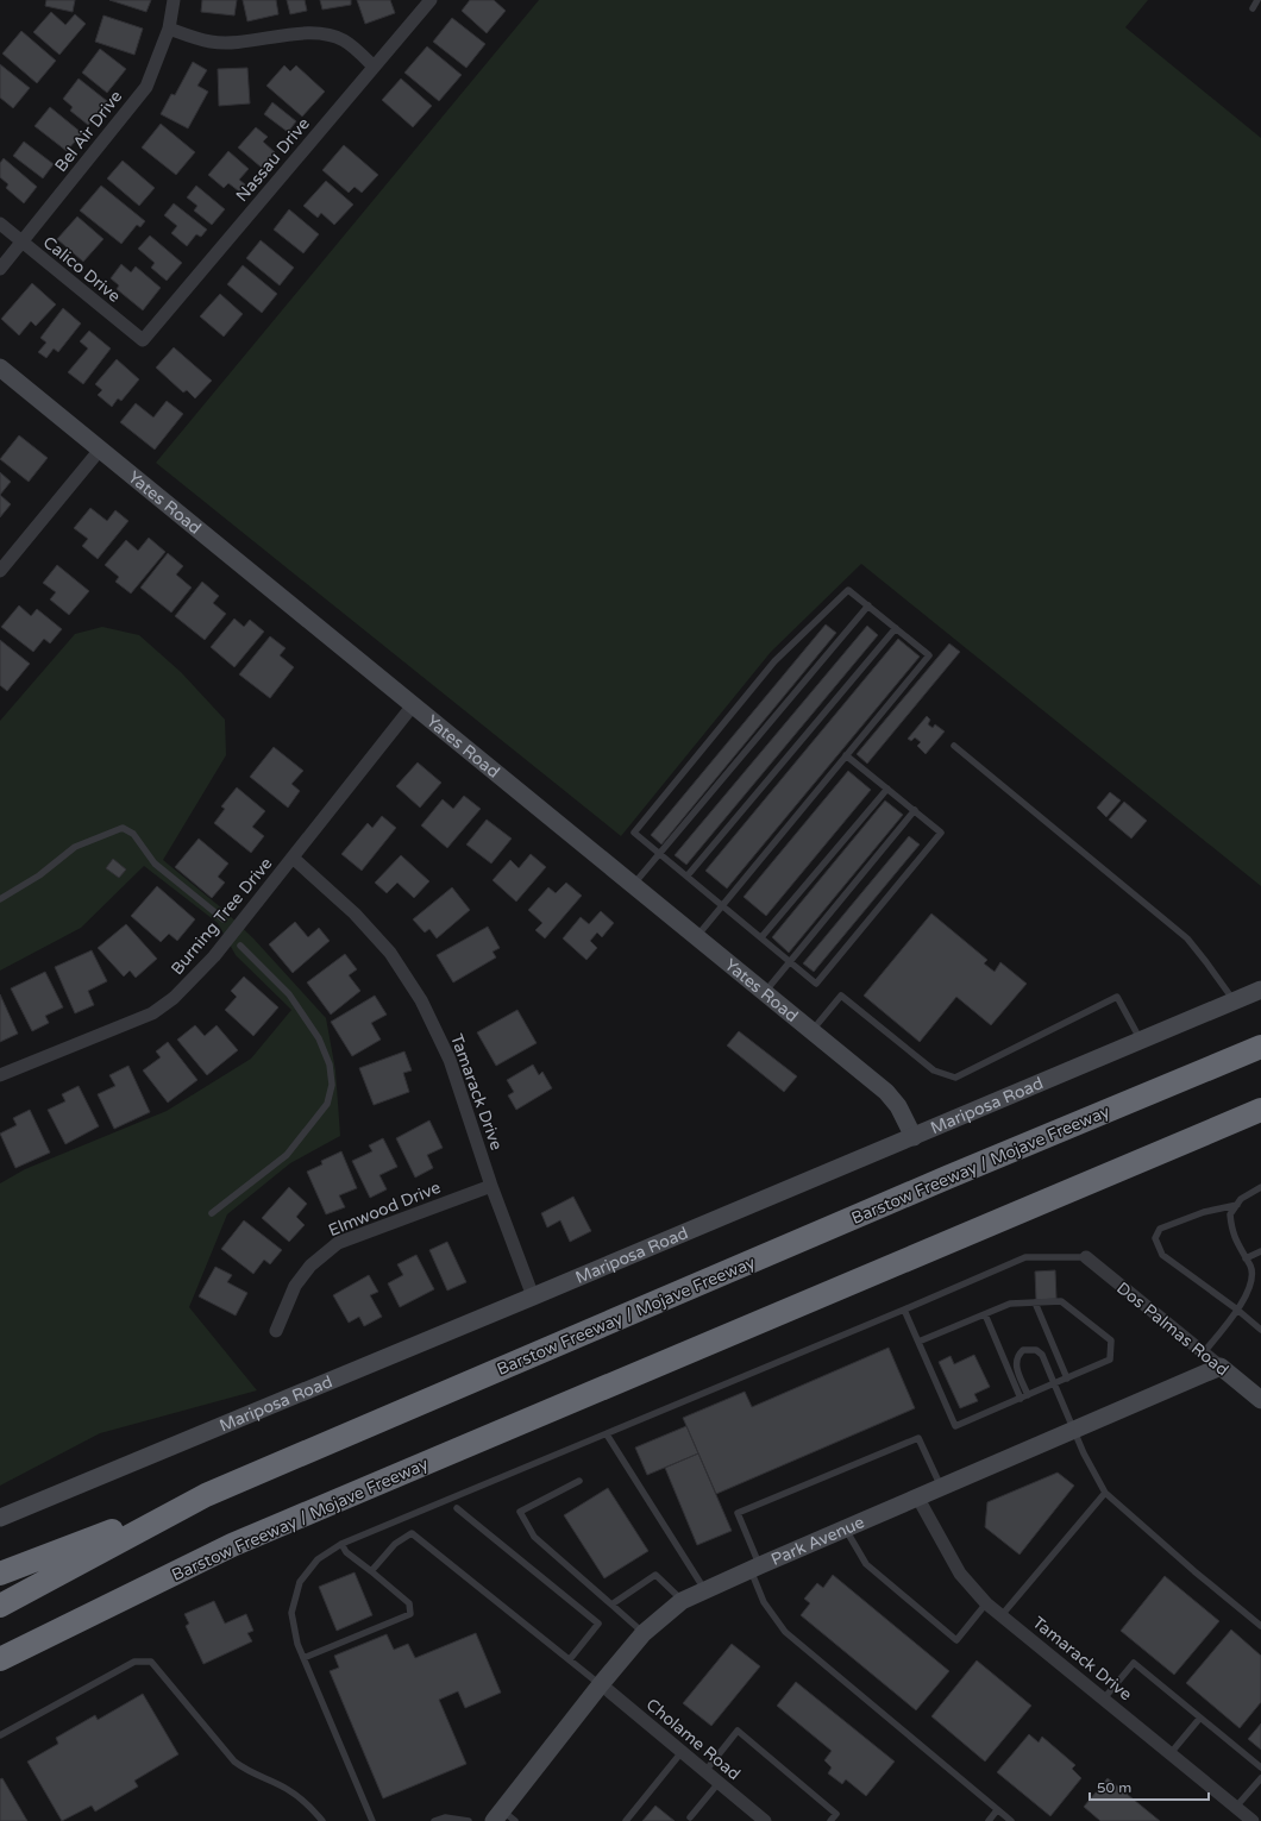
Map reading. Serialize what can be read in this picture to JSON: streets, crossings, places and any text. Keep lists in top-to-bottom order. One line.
{"streets":{"highway":["Barstow Freeway / Mojave Freeway"],"street":["Bel Air Drive","Nassau Drive","Calico Drive","Yates Road","Burning Tree Drive","Tamarack Drive","Mariposa Road","Elmwood Drive","Dos Palmas Road","Park Avenue","Cholame Road"]},"crossings":[["Bel Air Drive","Calico Drive"],["Nassau Drive","Calico Drive"],["Yates Road","Burning Tree Drive"],["Yates Road","Mariposa Road"],["Burning Tree Drive","Tamarack Drive"],["Tamarack Drive","Mariposa Road"],["Tamarack Drive","Elmwood Drive"],["Tamarack Drive","Park Avenue"],["Dos Palmas Road","Park Avenue"],["Park Avenue","Cholame Road"]],"scale_bar":"50 m"}
